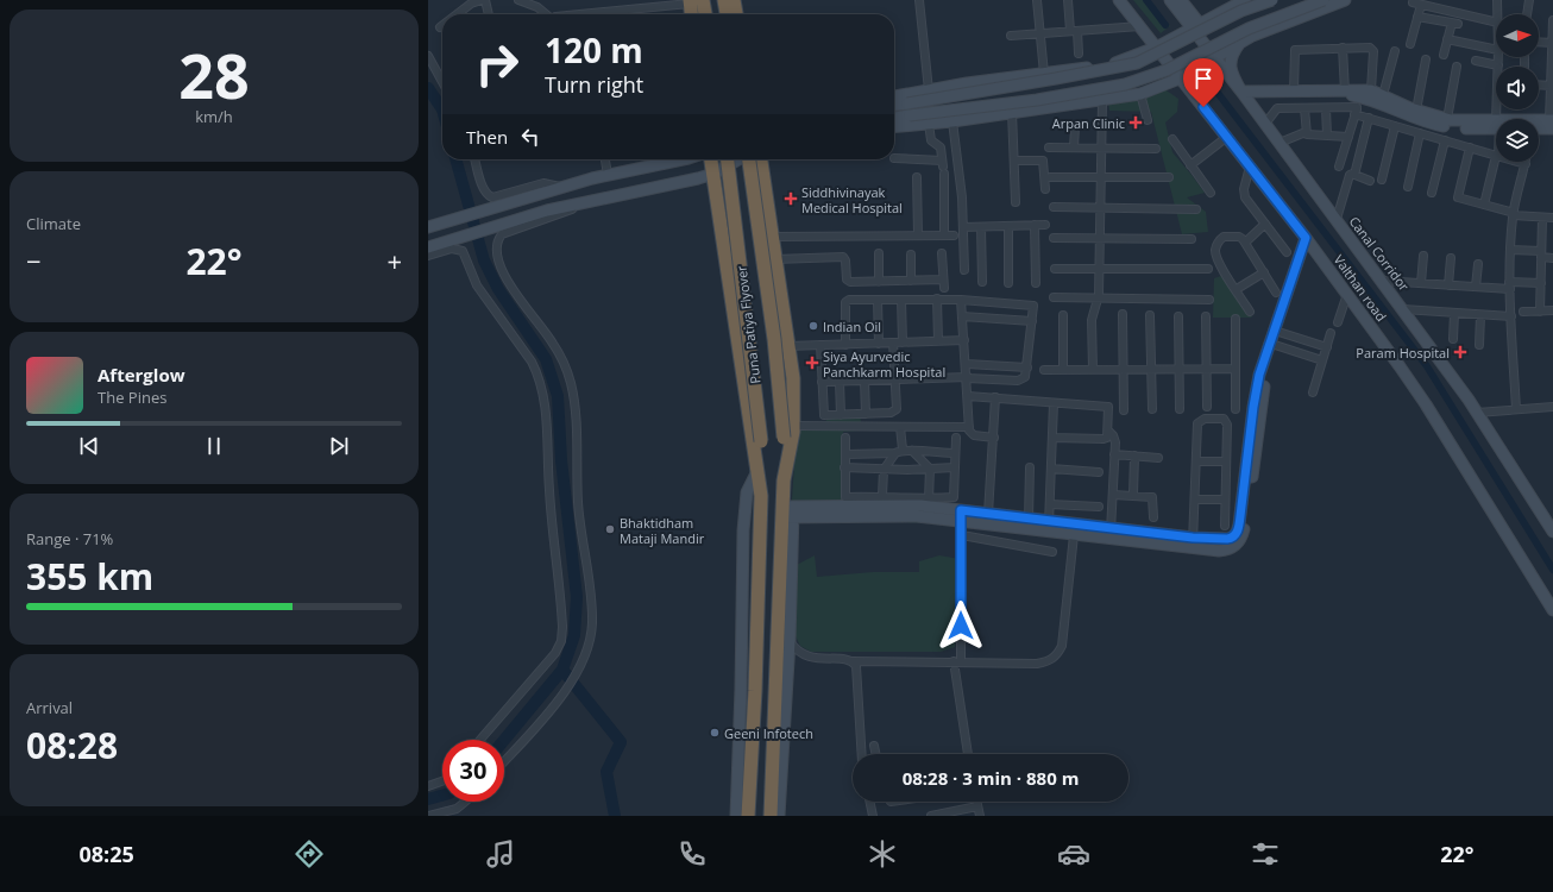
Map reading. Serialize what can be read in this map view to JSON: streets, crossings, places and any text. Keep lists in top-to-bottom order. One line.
{"streets":{"highway":["Puna Patiya Flyover"],"main road":["Canal Corridor","Valthan road"]},"places":{"health":["Arpan Clinic","Siddhivinayak Medical Hospital","Param Hospital","Siya Ayurvedic Panchkarm Hospital"],"other":["Indian Oil","Bhaktidham Mataji Mandir","Geeni Infotech"]},"north":"right","page":{"tile":[["28","km/h"],"Climate",["Range · 71%","355 km"],["Arrival","08:28"]],"turn":["120 m","Turn right"],"then":"Then","heat":["−","22°","+"],"song":["Afterglow","The Pines"],"limit":"30","trip":"08:28 · 3 min · 880 m","tabs":["08:25","22°"]}}
